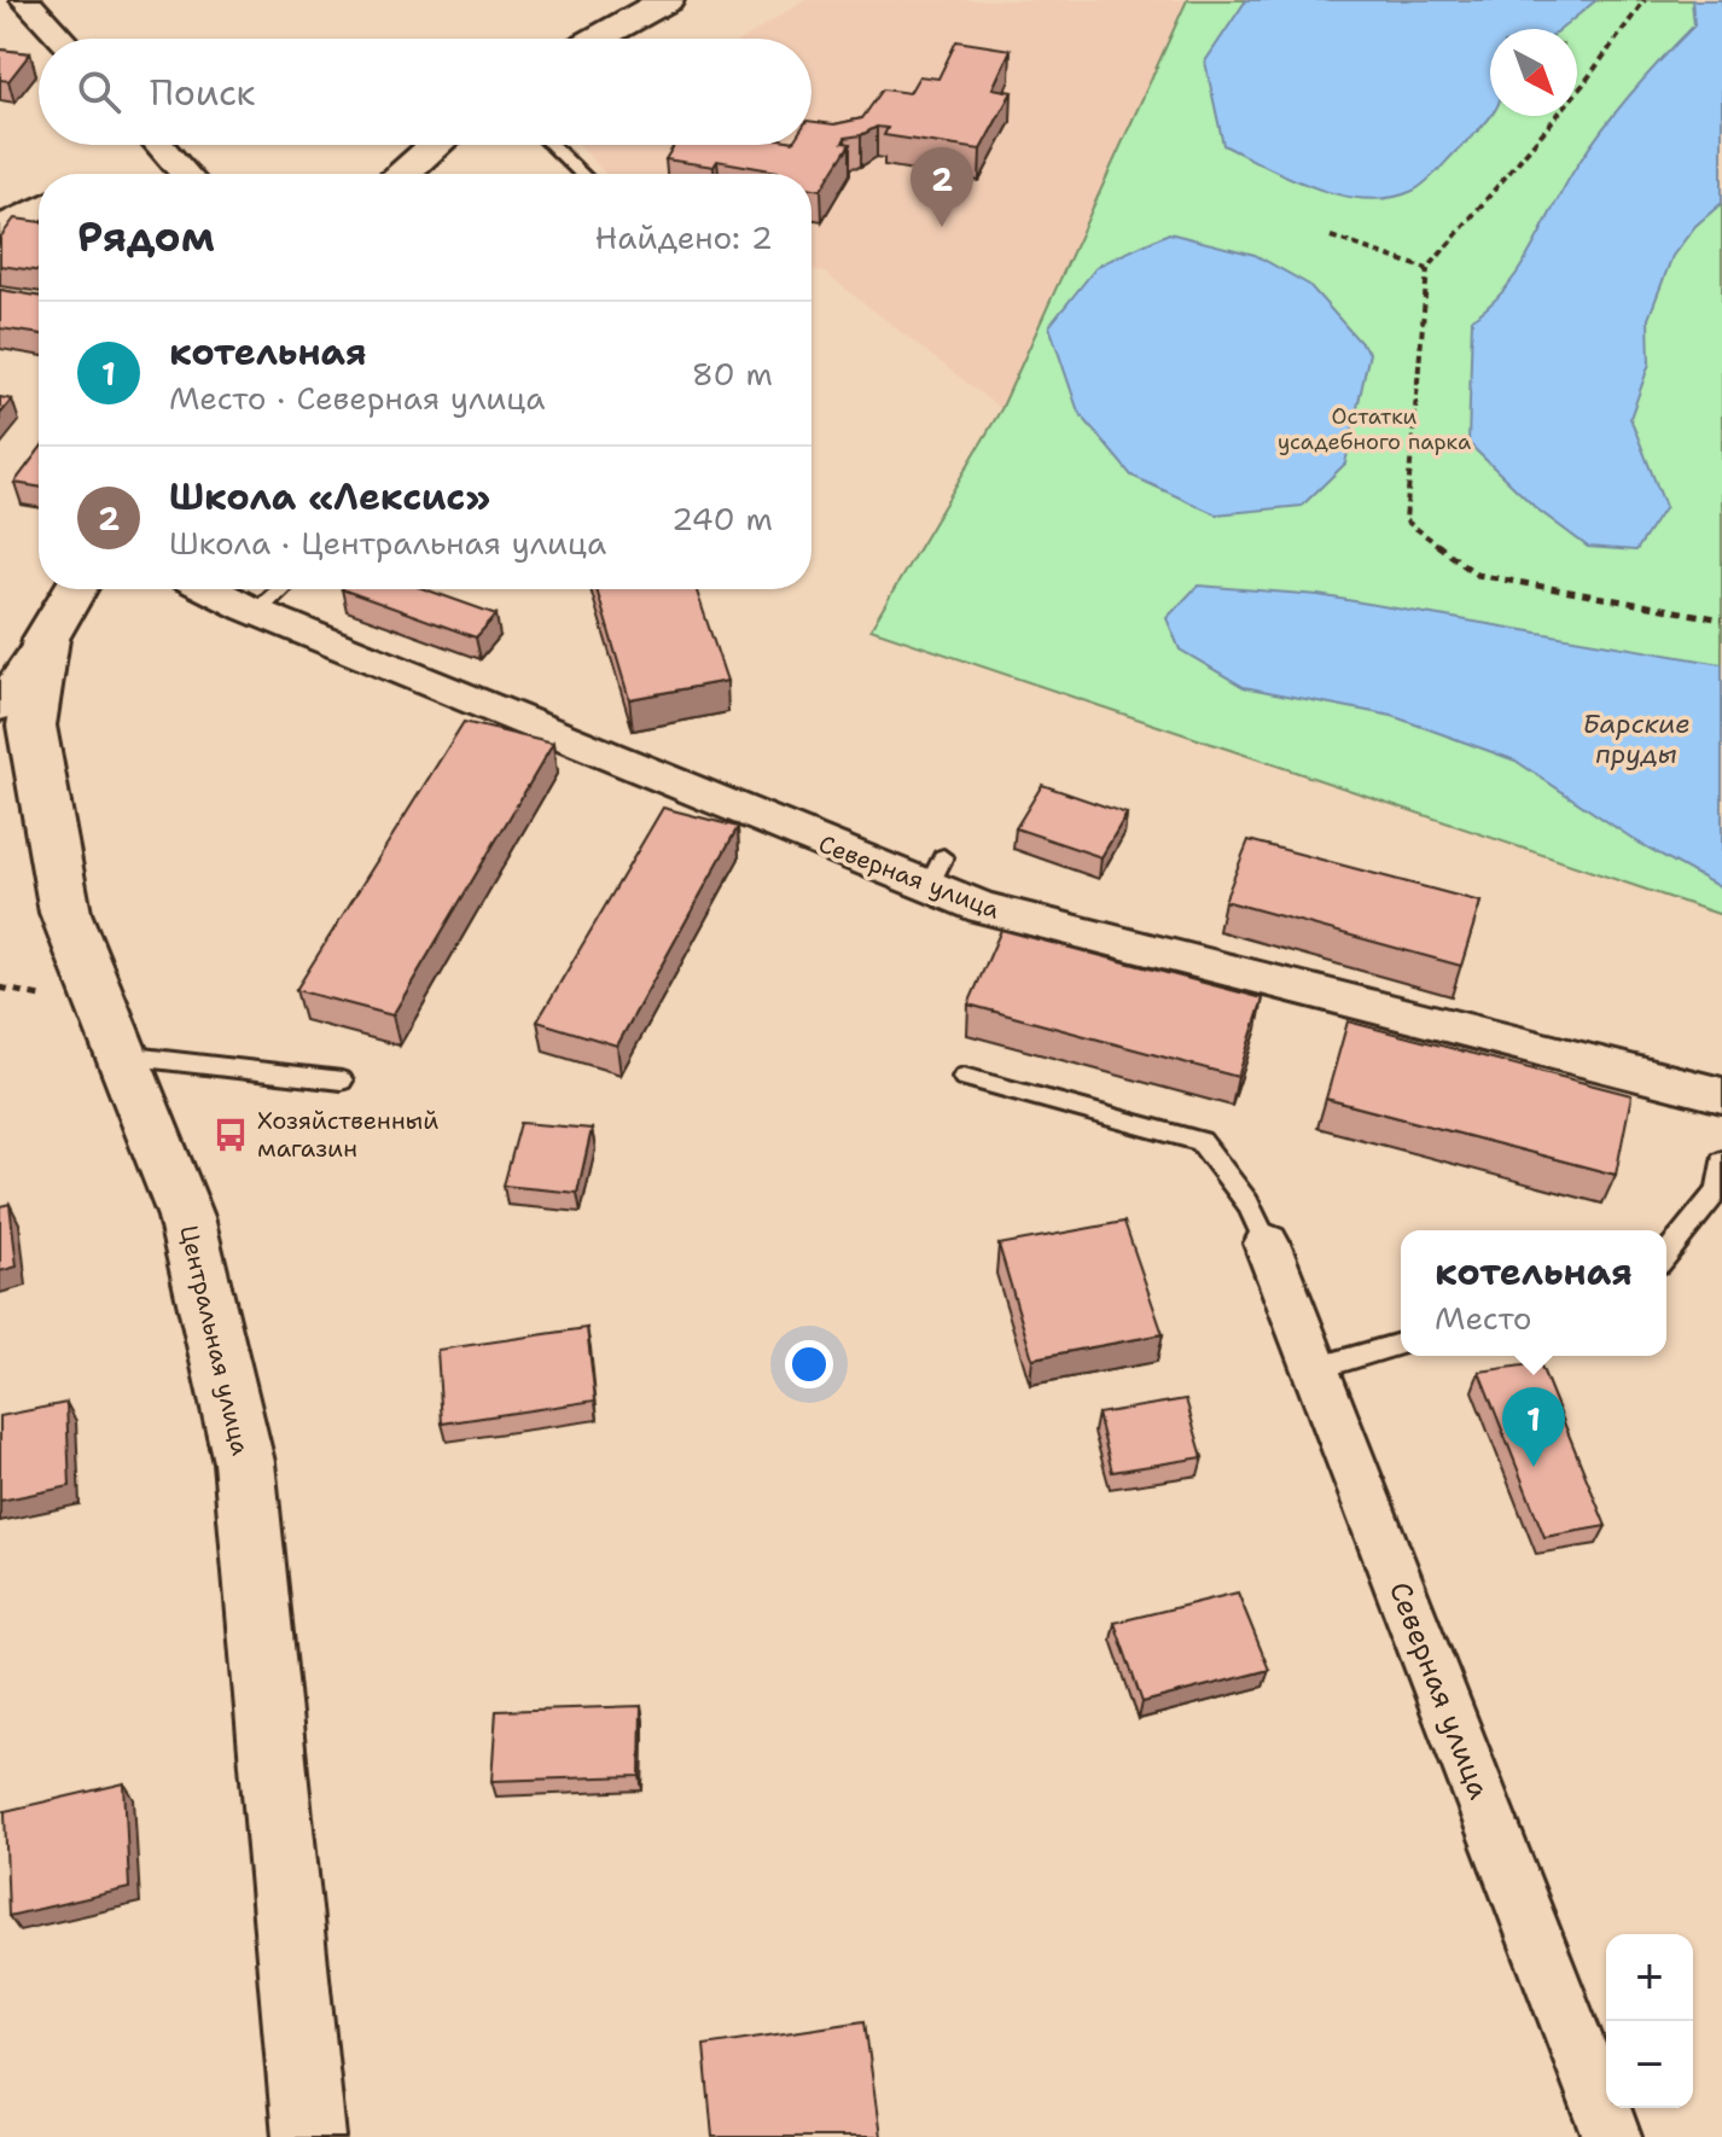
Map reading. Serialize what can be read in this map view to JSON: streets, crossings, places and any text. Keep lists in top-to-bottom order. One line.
{"streets":{"street":["Северная улица","Центральная улица"]},"water":["Барские пруды"],"parks":["Остатки усадебного парка"],"places":{"bus stop":["Хозяйственный магазин"]},"north":"bottom right","page":{"search":"Поиск","pins":["2","1"],"heading":["Рядом","Найдено: 2"],"list":[{"mark":"1","name":"котельная","note":"Место · Северная улица","value":"80 m"},{"mark":"2","name":"Школа «Лексис»","note":"Школа · Центральная улица","value":"240 m"}],"popup":["котельная","Место"],"map_buttons":["+","−"]}}
